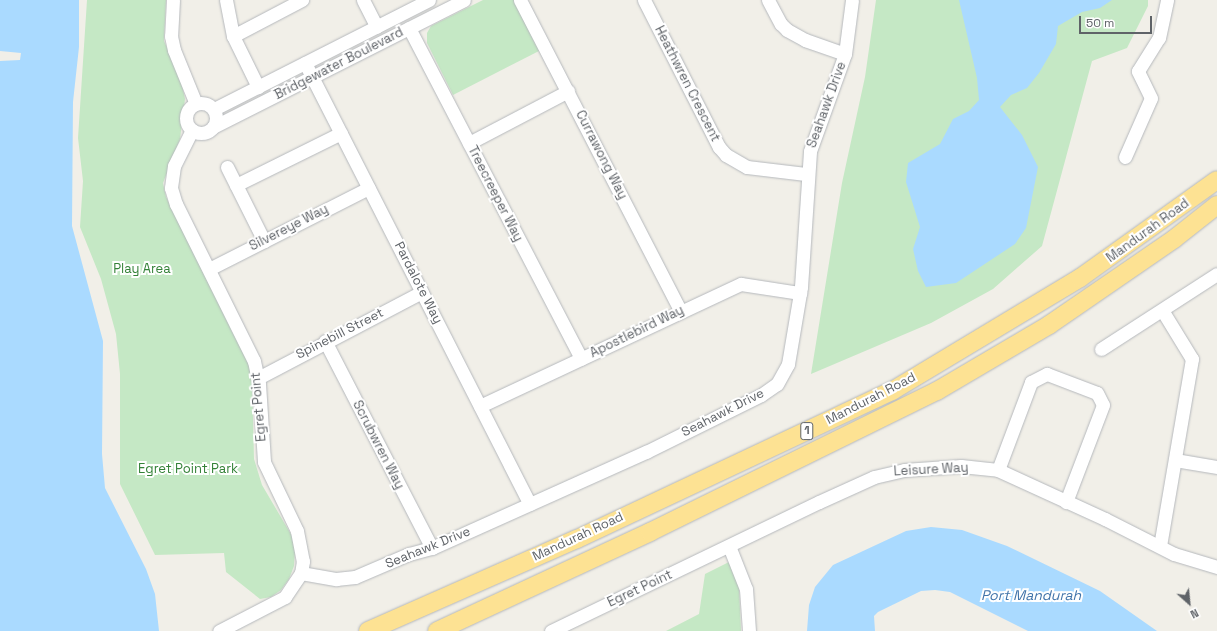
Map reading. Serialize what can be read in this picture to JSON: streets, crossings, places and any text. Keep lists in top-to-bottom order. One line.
{"streets":{"highway":["Mandurah Road","1"],"street":["Bridgewater Boulevard","Heathwren Crescent","Seahawk Drive","Currawong Way","Treecreeper Way","Silvereye Way","Pardalote Way","Apostlebird Way","Spinebill Street","Egret Point","Scrubwren Way","Leisure Way"]},"crossings":[["Bridgewater Boulevard","Treecreeper Way"],["Bridgewater Boulevard","Pardalote Way"],["Bridgewater Boulevard","Egret Point"],["Heathwren Crescent","Seahawk Drive"],["Seahawk Drive","Pardalote Way"],["Seahawk Drive","Apostlebird Way"],["Seahawk Drive","Egret Point"],["Seahawk Drive","Scrubwren Way"],["Currawong Way","Apostlebird Way"],["Treecreeper Way","Apostlebird Way"],["Silvereye Way","Pardalote Way"],["Silvereye Way","Egret Point"],["Pardalote Way","Apostlebird Way"],["Pardalote Way","Spinebill Street"],["Spinebill Street","Egret Point"],["Spinebill Street","Scrubwren Way"],["Egret Point","Leisure Way"]],"water":["Port Mandurah"],"parks":["Play Area","Egret Point Park"],"scale_bar":"50 m","north":"bottom right"}
